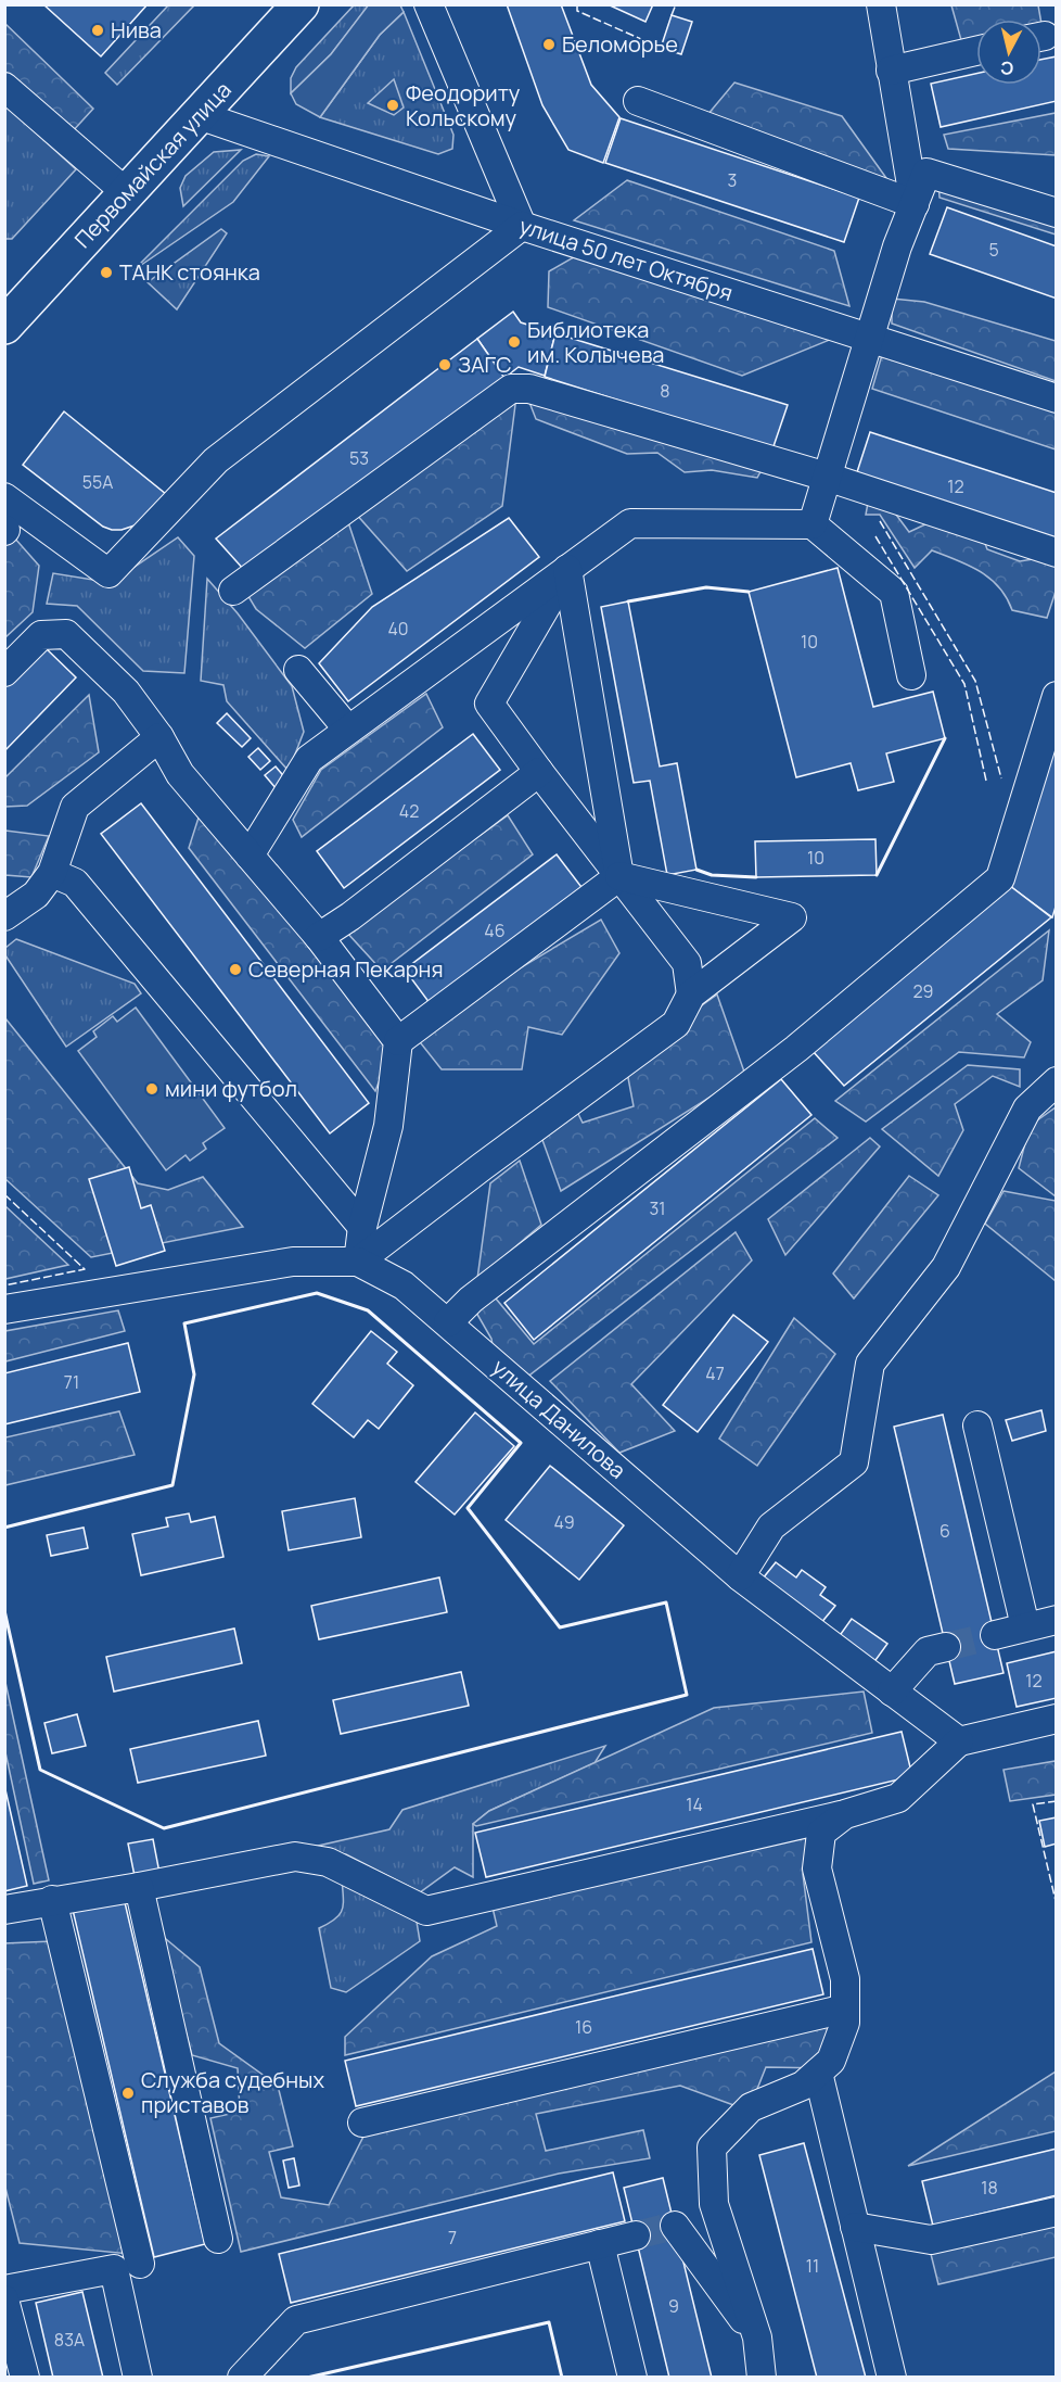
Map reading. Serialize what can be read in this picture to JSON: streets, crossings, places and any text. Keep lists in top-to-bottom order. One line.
{"streets":{"main road":["Первомайская улица"],"street":["улица 50 лет Октября","улица Данилова"]},"crossings":[["Первомайская улица","улица 50 лет Октября"]],"places":["Нива","Беломорье","Феодориту Кольскому","ТАНК стоянка","Библиотека им. Колычева","ЗАГС","Северная Пекарня","мини футбол","Служба судебных приставов"],"house_numbers":["3","5","8","53","55А","12","40","10","42","10","46","29","31","47","71","49","6","12","14","16","18","7","11","9","83А"],"north":"bottom"}
